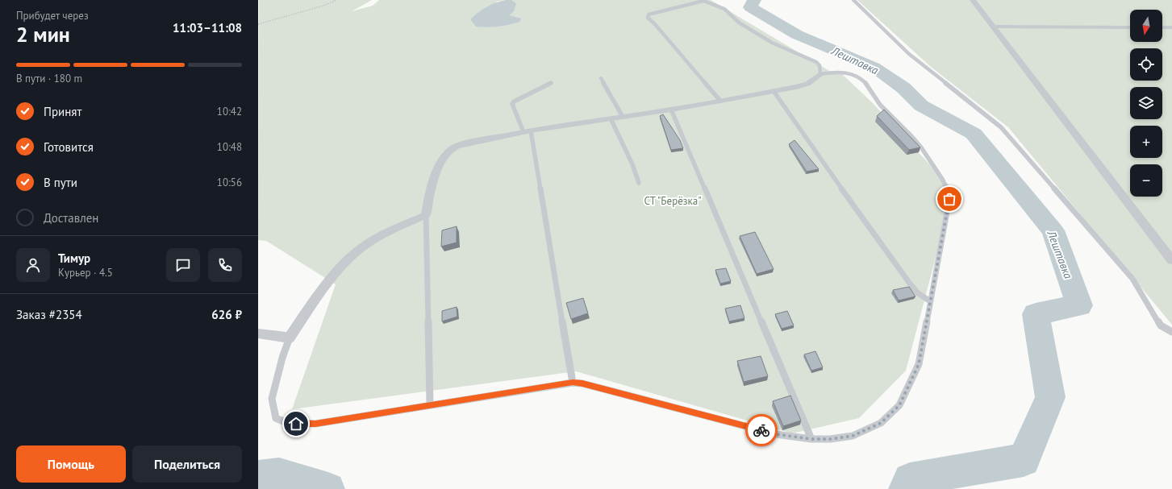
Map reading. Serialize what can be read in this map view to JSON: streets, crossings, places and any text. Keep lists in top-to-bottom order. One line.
{"water":["Лештавка"],"parks":["СТ \"Берёзка\""],"north":"bottom","page":{"heading":["2 мин","Прибудет через","11:03–11:08"],"panel":["Тимур","Курьер · 4.5","Заказ #2354","626 ₽"],"map_buttons":["+","−"],"bar":"В пути · 180 m","list":[["Принят","10:42"],["Готовится","10:48"],["В пути","10:56"],"Доставлен"],"buttons":["Помощь","Поделиться"]}}
